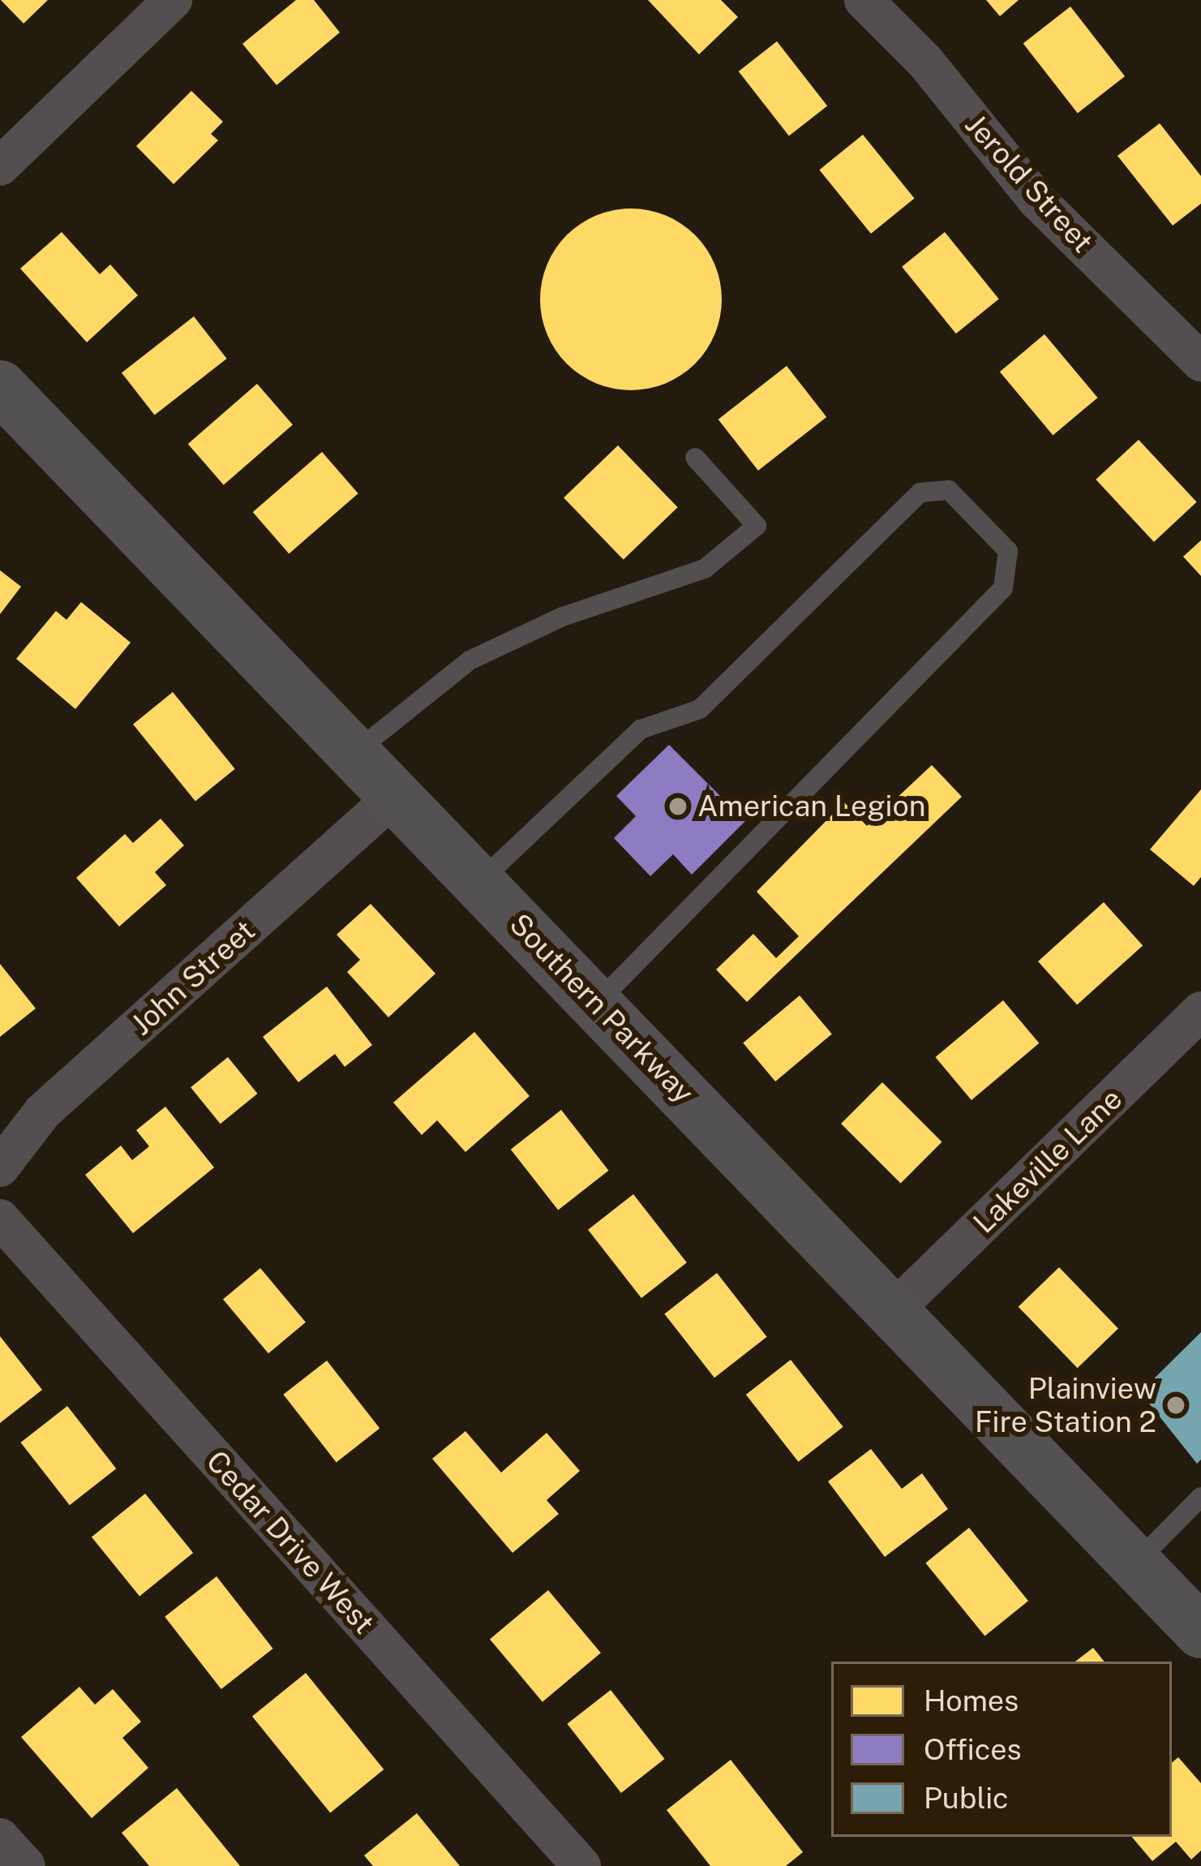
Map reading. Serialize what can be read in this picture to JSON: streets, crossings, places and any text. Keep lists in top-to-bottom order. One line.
{"streets":{"street":["Jerold Street","John Street","Southern Parkway","Lakeville Lane","Cedar Drive West"]},"crossings":[["John Street","Southern Parkway"],["Southern Parkway","Lakeville Lane"]],"places":["American Legion","Plainview Fire Station 2"],"legend":["Homes","Offices","Public"]}
